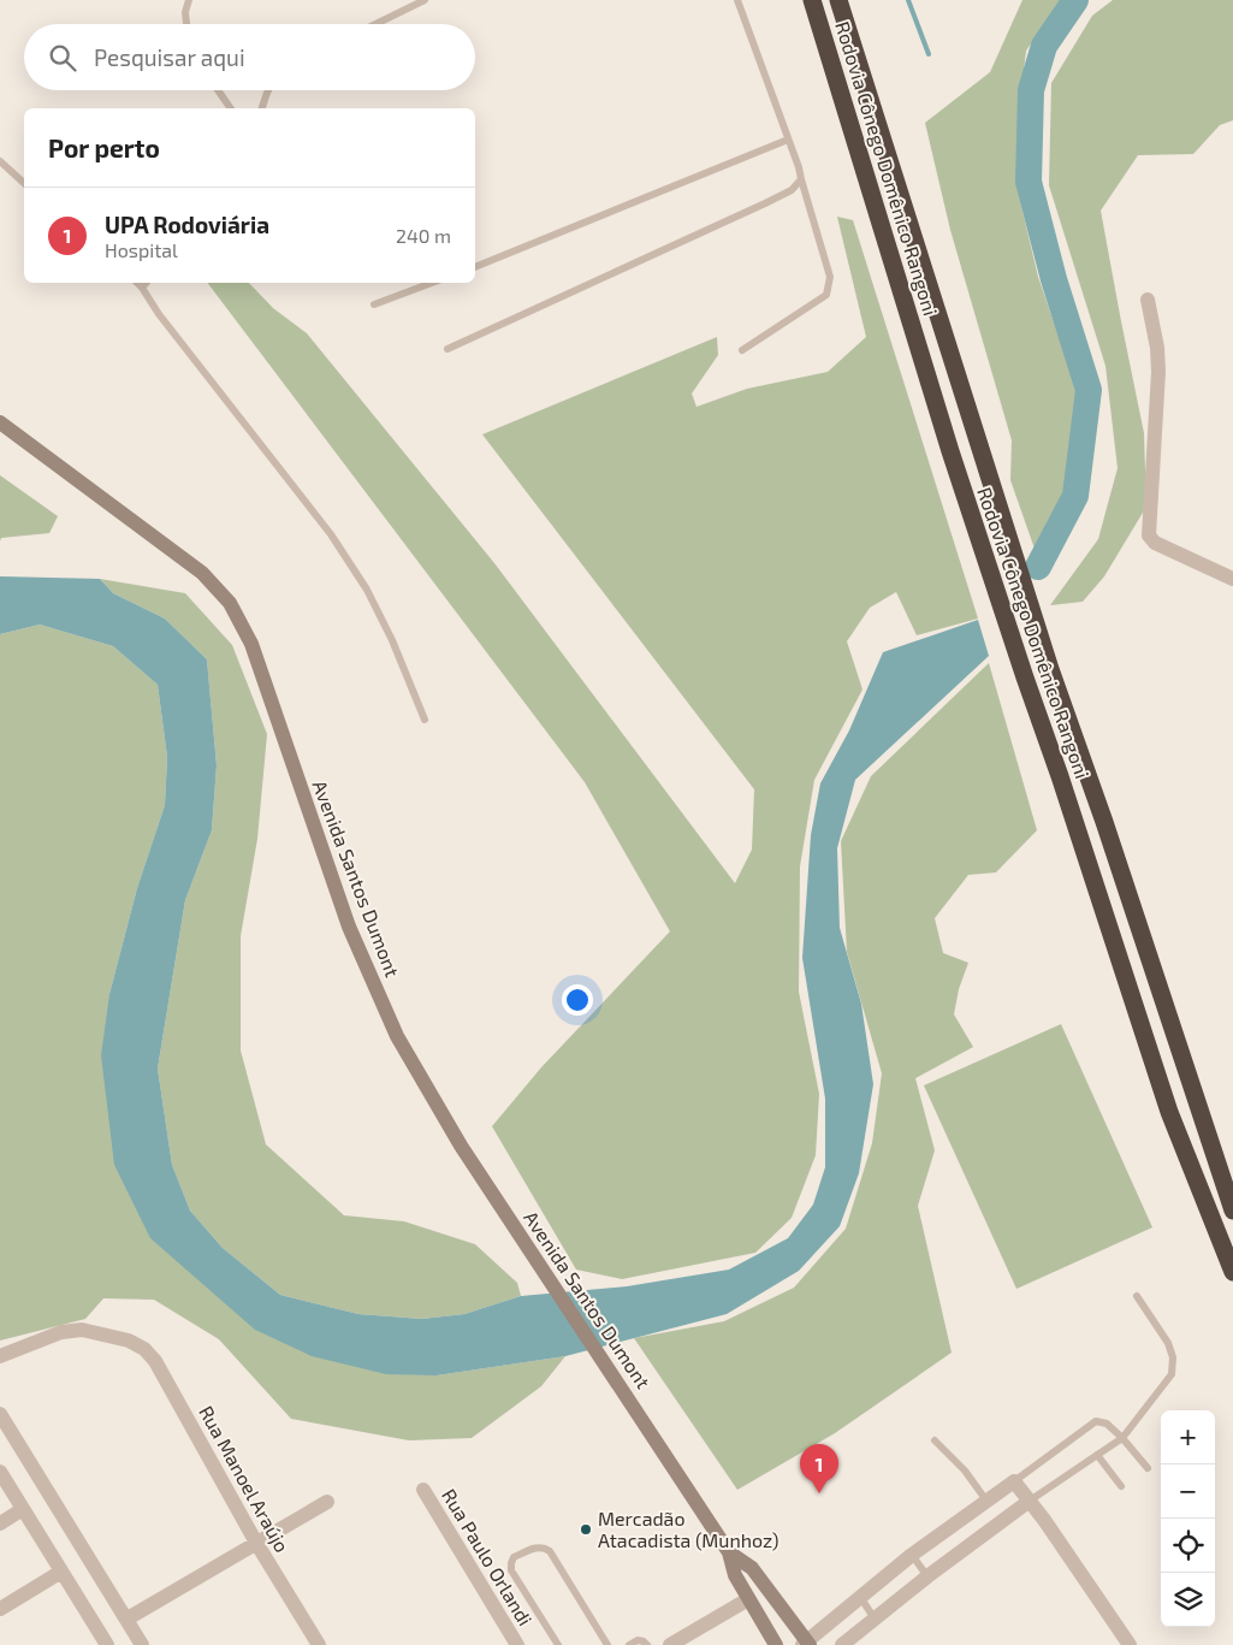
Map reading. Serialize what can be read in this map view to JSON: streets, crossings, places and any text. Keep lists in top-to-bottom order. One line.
{"streets":{"highway":["Rodovia Cônego Domênico Rangoni"],"main road":["Avenida Santos Dumont"],"street":["Rua Manoel Araújo","Rua Paulo Orlandi"]},"places":["Mercadão Atacadista (Munhoz)"],"page":{"search":"Pesquisar aqui","heading":"Por perto","list":[{"mark":"1","name":"UPA Rodoviária","note":"Hospital","value":"240 m"}],"map_buttons":["+","−"],"pins":"1"}}
